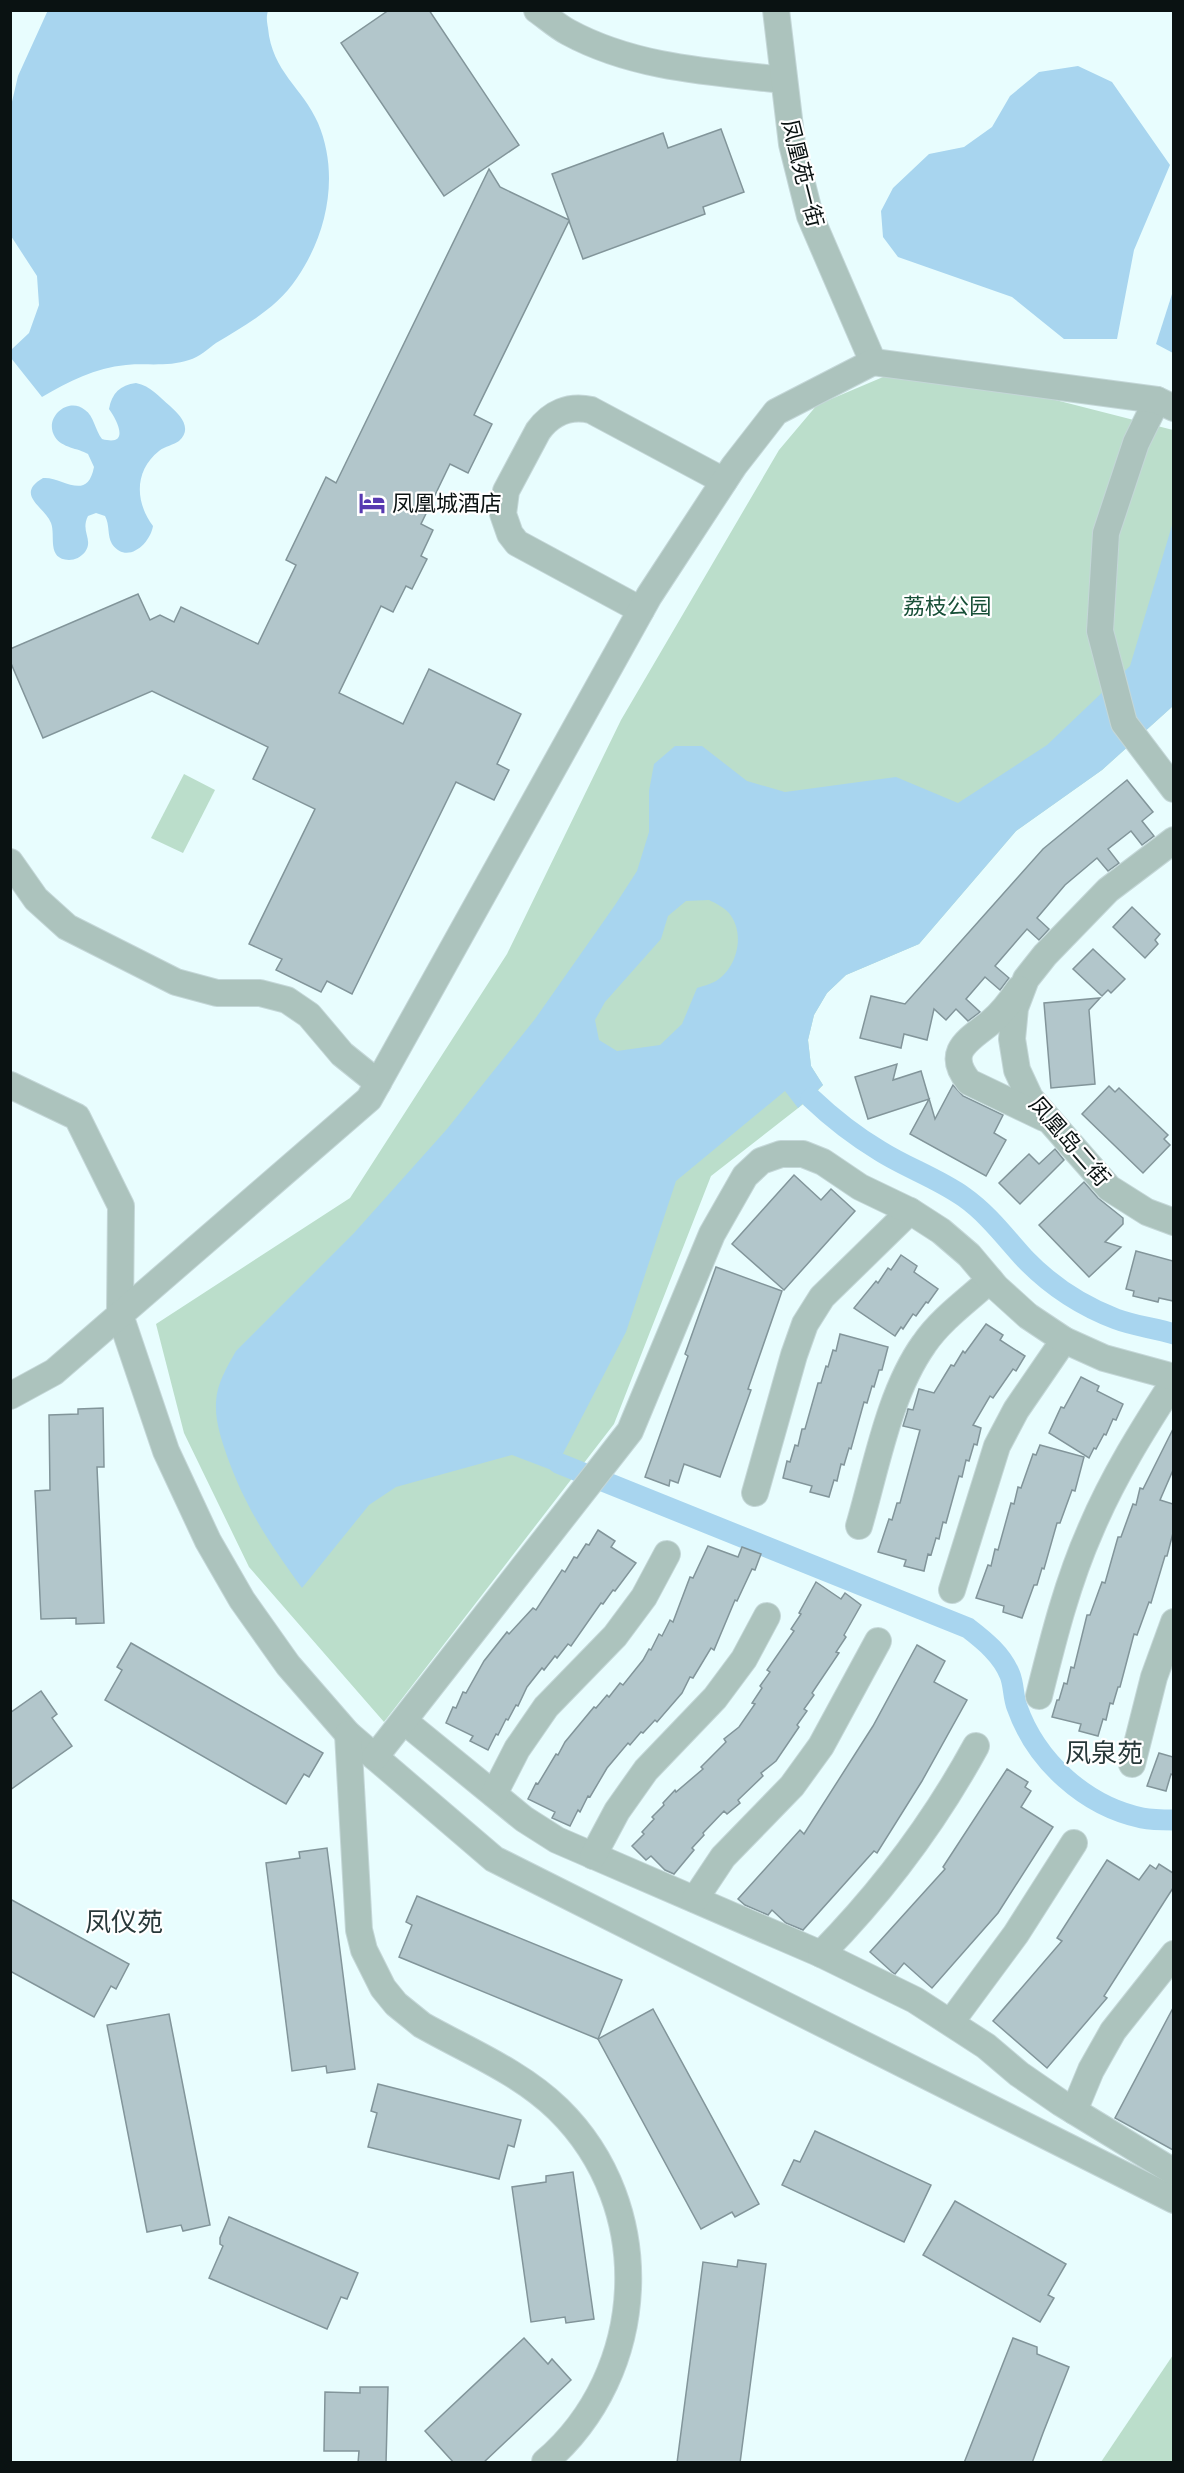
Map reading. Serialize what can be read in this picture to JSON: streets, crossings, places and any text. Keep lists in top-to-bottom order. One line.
{"streets":{"street":["凤凰苑一街","凤凰岛二街"]},"districts":["凤泉苑","凤仪苑"],"parks":["荔枝公园"],"places":{"hotel":["凤凰城酒店"]}}
